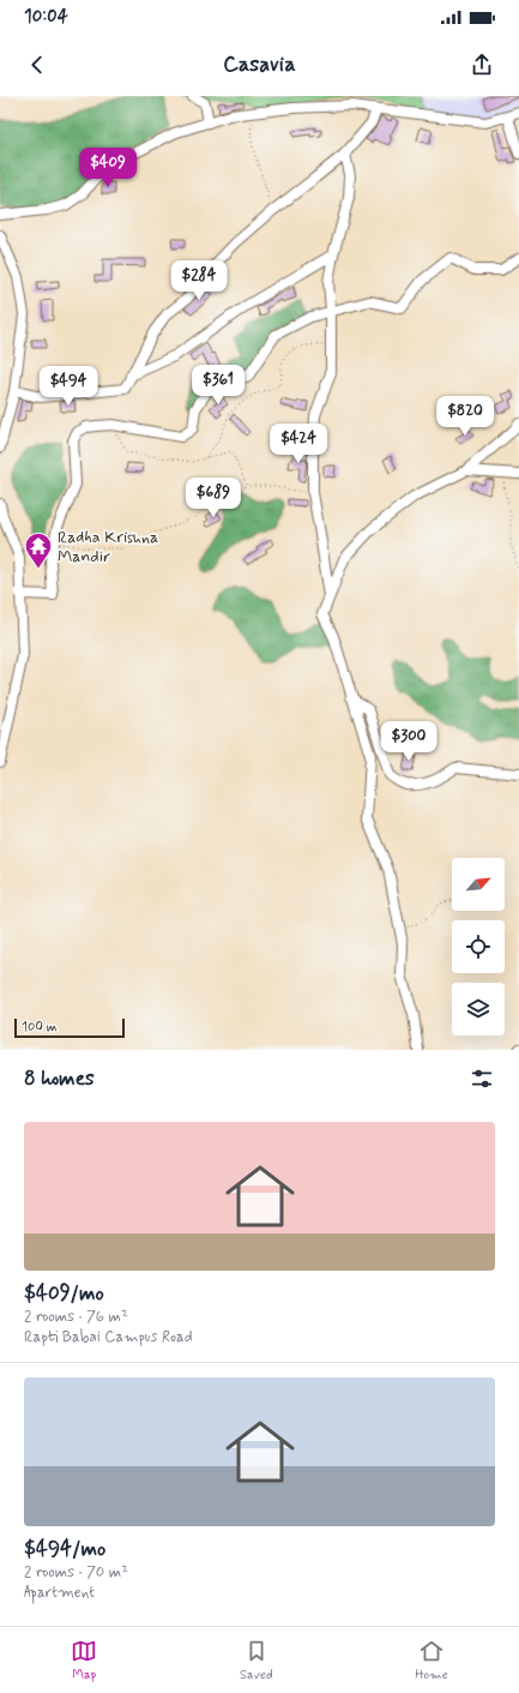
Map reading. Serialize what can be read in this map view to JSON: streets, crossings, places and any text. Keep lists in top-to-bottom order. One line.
{"places":{"temple":["Radha Krishna Mandir"]},"scale_bar":"100 m","north":"top right","page":{"status":"10:04","header":"Casavia","price":["$409","$284","$361","$494","$820","$424","$689","$300"],"scale":"100 m","heading":"8 homes","list":[{"name":"$409/mo","note":"2 rooms · 76 m² · Rapti Babai Campus Road"},{"name":"$494/mo","note":"2 rooms · 70 m² · Apartment"}],"tabs":["Map","Saved","Home"]}}
